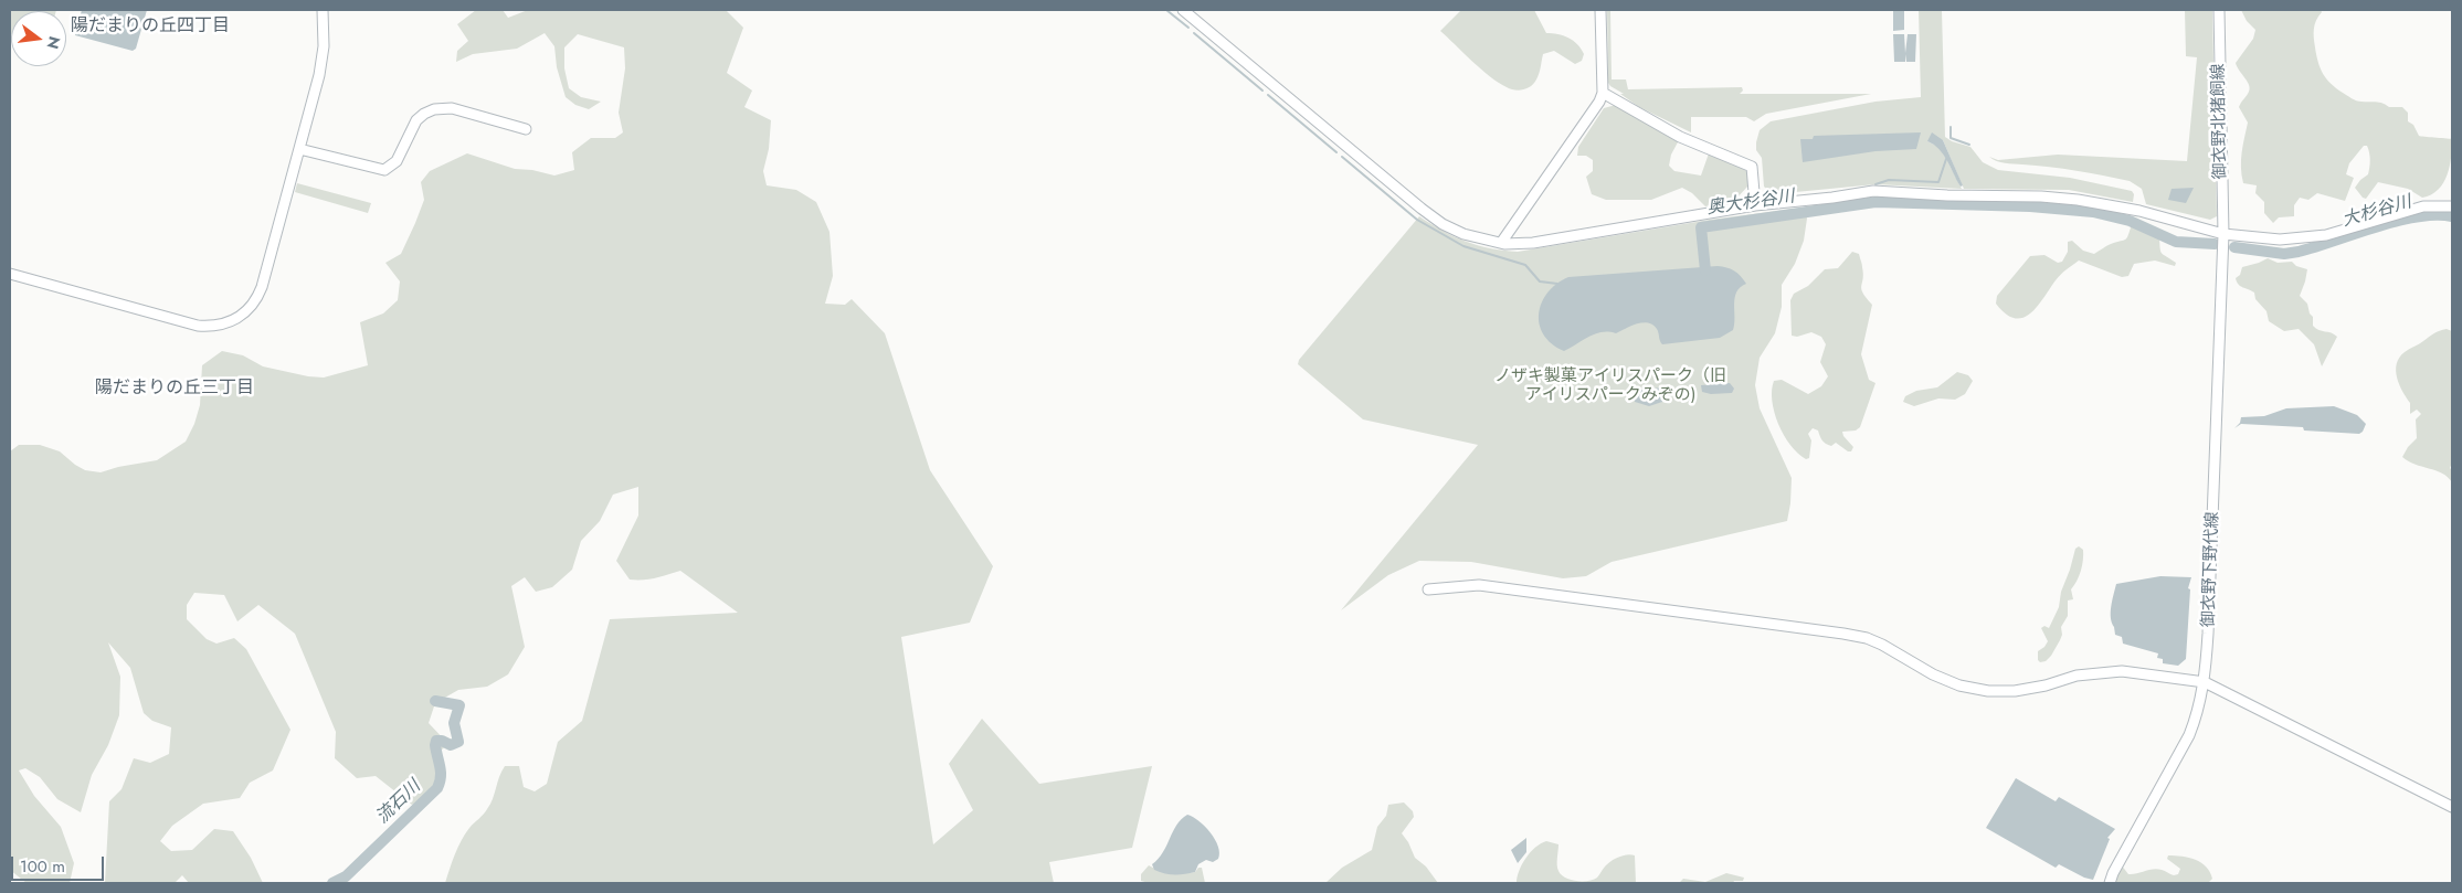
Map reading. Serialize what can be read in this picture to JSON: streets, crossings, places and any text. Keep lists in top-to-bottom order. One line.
{"streets":{"street":["御衣野北猪飼線","御衣野下野代線"]},"crossings":[["御衣野北猪飼線","御衣野下野代線"]],"districts":["陽だまりの丘四丁目","陽だまりの丘三丁目"],"water":["奥大杉谷川","大杉谷川","流石川"],"parks":["ノザキ製菓アイリスパーク（旧 アイリスパークみぞの)"],"scale_bar":"100 m","north":"right"}
